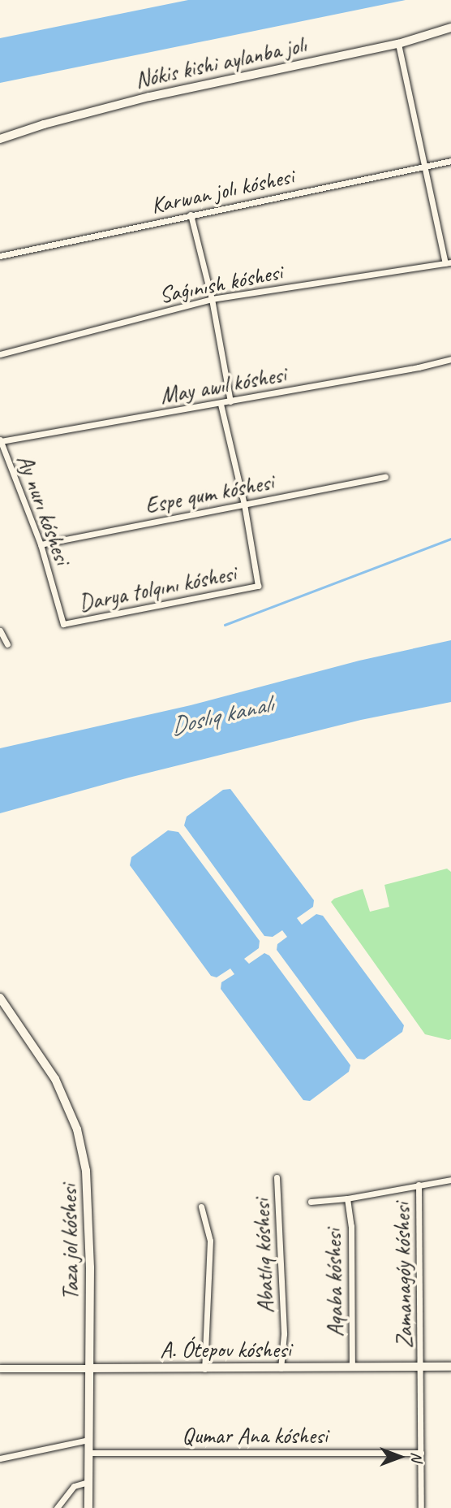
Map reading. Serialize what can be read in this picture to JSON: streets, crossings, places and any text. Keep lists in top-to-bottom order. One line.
{"streets":{"main road":["Nókis kishi aylanba jolı","Taza jol kóshesi","A. Ótepov kóshesi"],"street":["Karwan jolı kóshesi","Saǵınısh kóshesi","May awıl kóshesi","Espe qum kóshesi","Ay nurı kóshesi","Darya tolqını kóshesi","Abatlıq kóshesi","Zamanagóy kóshesi","Aqaba kóshesi","Qumar Ana kóshesi"]},"crossings":[["May awıl kóshesi","Ay nurı kóshesi"],["Espe qum kóshesi","Ay nurı kóshesi"],["Espe qum kóshesi","Darya tolqını kóshesi"],["Ay nurı kóshesi","Darya tolqını kóshesi"],["Taza jol kóshesi","A. Ótepov kóshesi"],["Taza jol kóshesi","Qumar Ana kóshesi"],["Abatlıq kóshesi","A. Ótepov kóshesi"],["Zamanagóy kóshesi","Aqaba kóshesi"],["Zamanagóy kóshesi","A. Ótepov kóshesi"],["Zamanagóy kóshesi","Qumar Ana kóshesi"],["Aqaba kóshesi","A. Ótepov kóshesi"]],"water":["Doslıq kanalı"],"north":"right"}
